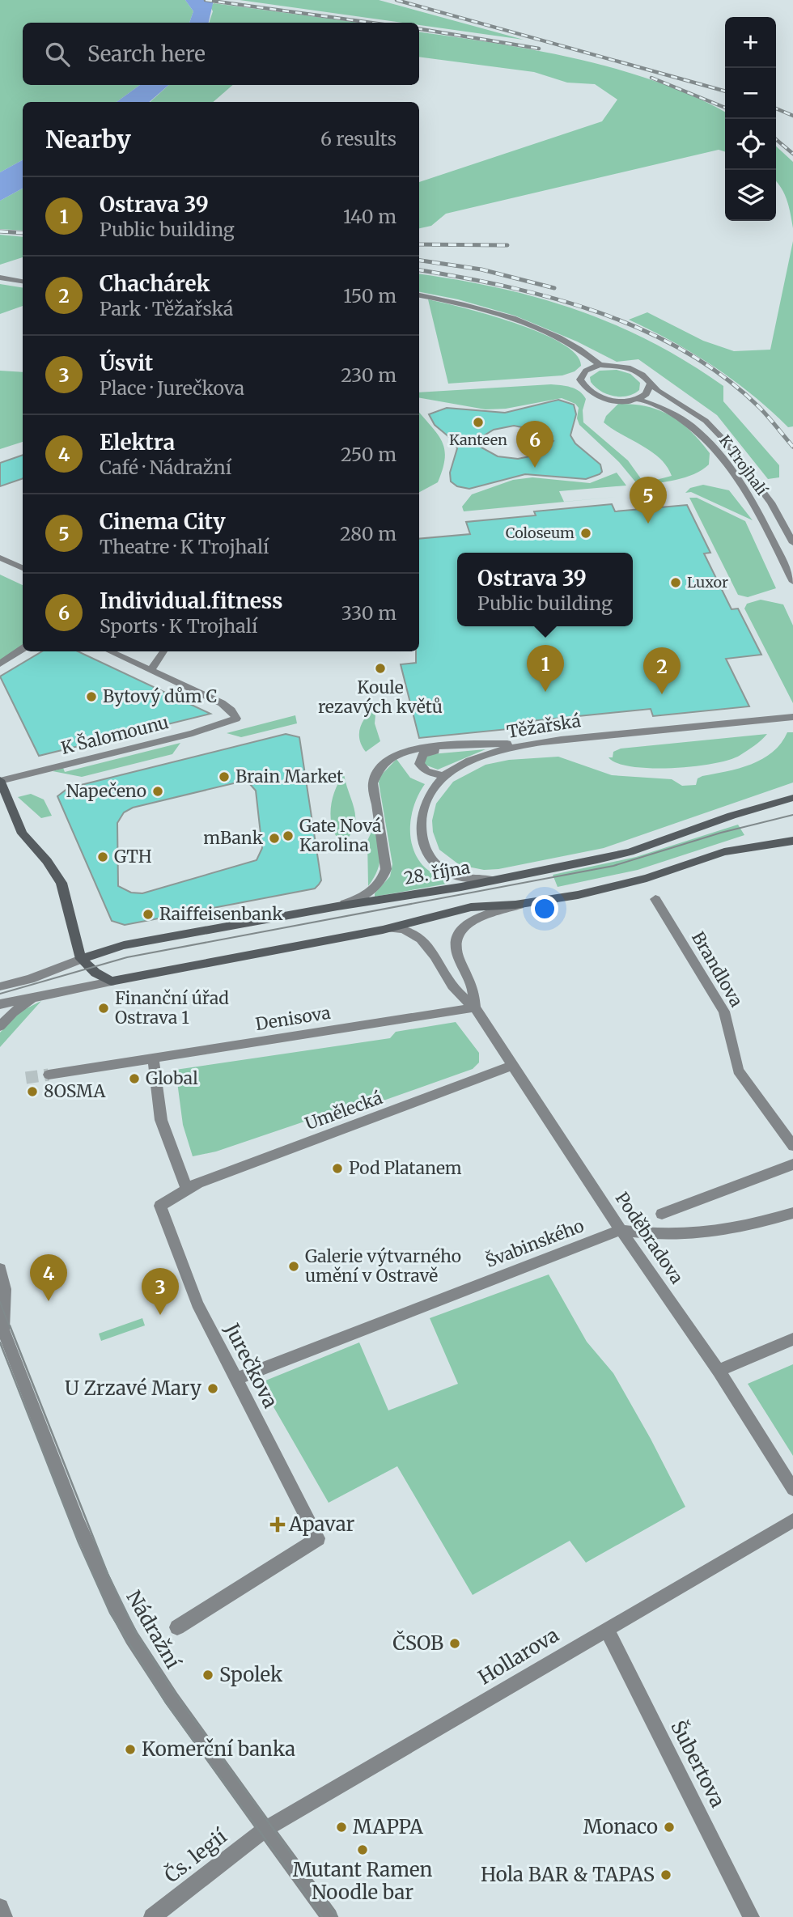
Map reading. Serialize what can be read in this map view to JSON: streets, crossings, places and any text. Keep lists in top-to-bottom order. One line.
{"streets":{"street":["K Trojhalí","Těžařská","K Šalomounu","28. října","Brandlova","Denisova","Umělecká","Poděbradova","Švabinského","Jurečkova","Nádražní","Hollarova","Šubertova","Čs. legií"]},"crossings":[["Těžařská","28. října"],["Denisova","Poděbradova"],["Umělecká","Poděbradova"],["Umělecká","Jurečkova"],["Poděbradova","Švabinského"],["Švabinského","Jurečkova"],["Nádražní","Hollarova"],["Nádražní","Čs. legií"],["Hollarova","Šubertova"],["Hollarova","Čs. legií"]],"places":{"other":["Kanteen","Coloseum","Luxor","Koule rezavých květů","Bytový dům C","Brain Market","Napečeno","Gate Nová Karolina","mBank","GTH","Raiffeisenbank","Finanční úřad Ostrava 1","Global","8OSMA","Pod Platanem","Galerie výtvarného umění v Ostravě","U Zrzavé Mary","ČSOB","Spolek","Komerční banka","MAPPA","Monaco","Mutant Ramen Noodle bar","Hola BAR & TAPAS"],"health":["Apavar"]},"page":{"map_buttons":["+","−"],"search":"Search here","heading":["Nearby","6 results"],"list":[{"mark":"1","name":"Ostrava 39","note":"Public building","value":"140 m"},{"mark":"2","name":"Chachárek","note":"Park · Těžařská","value":"150 m"},{"mark":"3","name":"Úsvit","note":"Place · Jurečkova","value":"230 m"},{"mark":"4","name":"Elektra","note":"Café · Nádražní","value":"250 m"},{"mark":"5","name":"Cinema City","note":"Theatre · K Trojhalí","value":"280 m"},{"mark":"6","name":"Individual.fitness","note":"Sports · K Trojhalí","value":"330 m"}],"pins":["6","5","1","2","4","3"],"popup":["Ostrava 39","Public building"]}}
